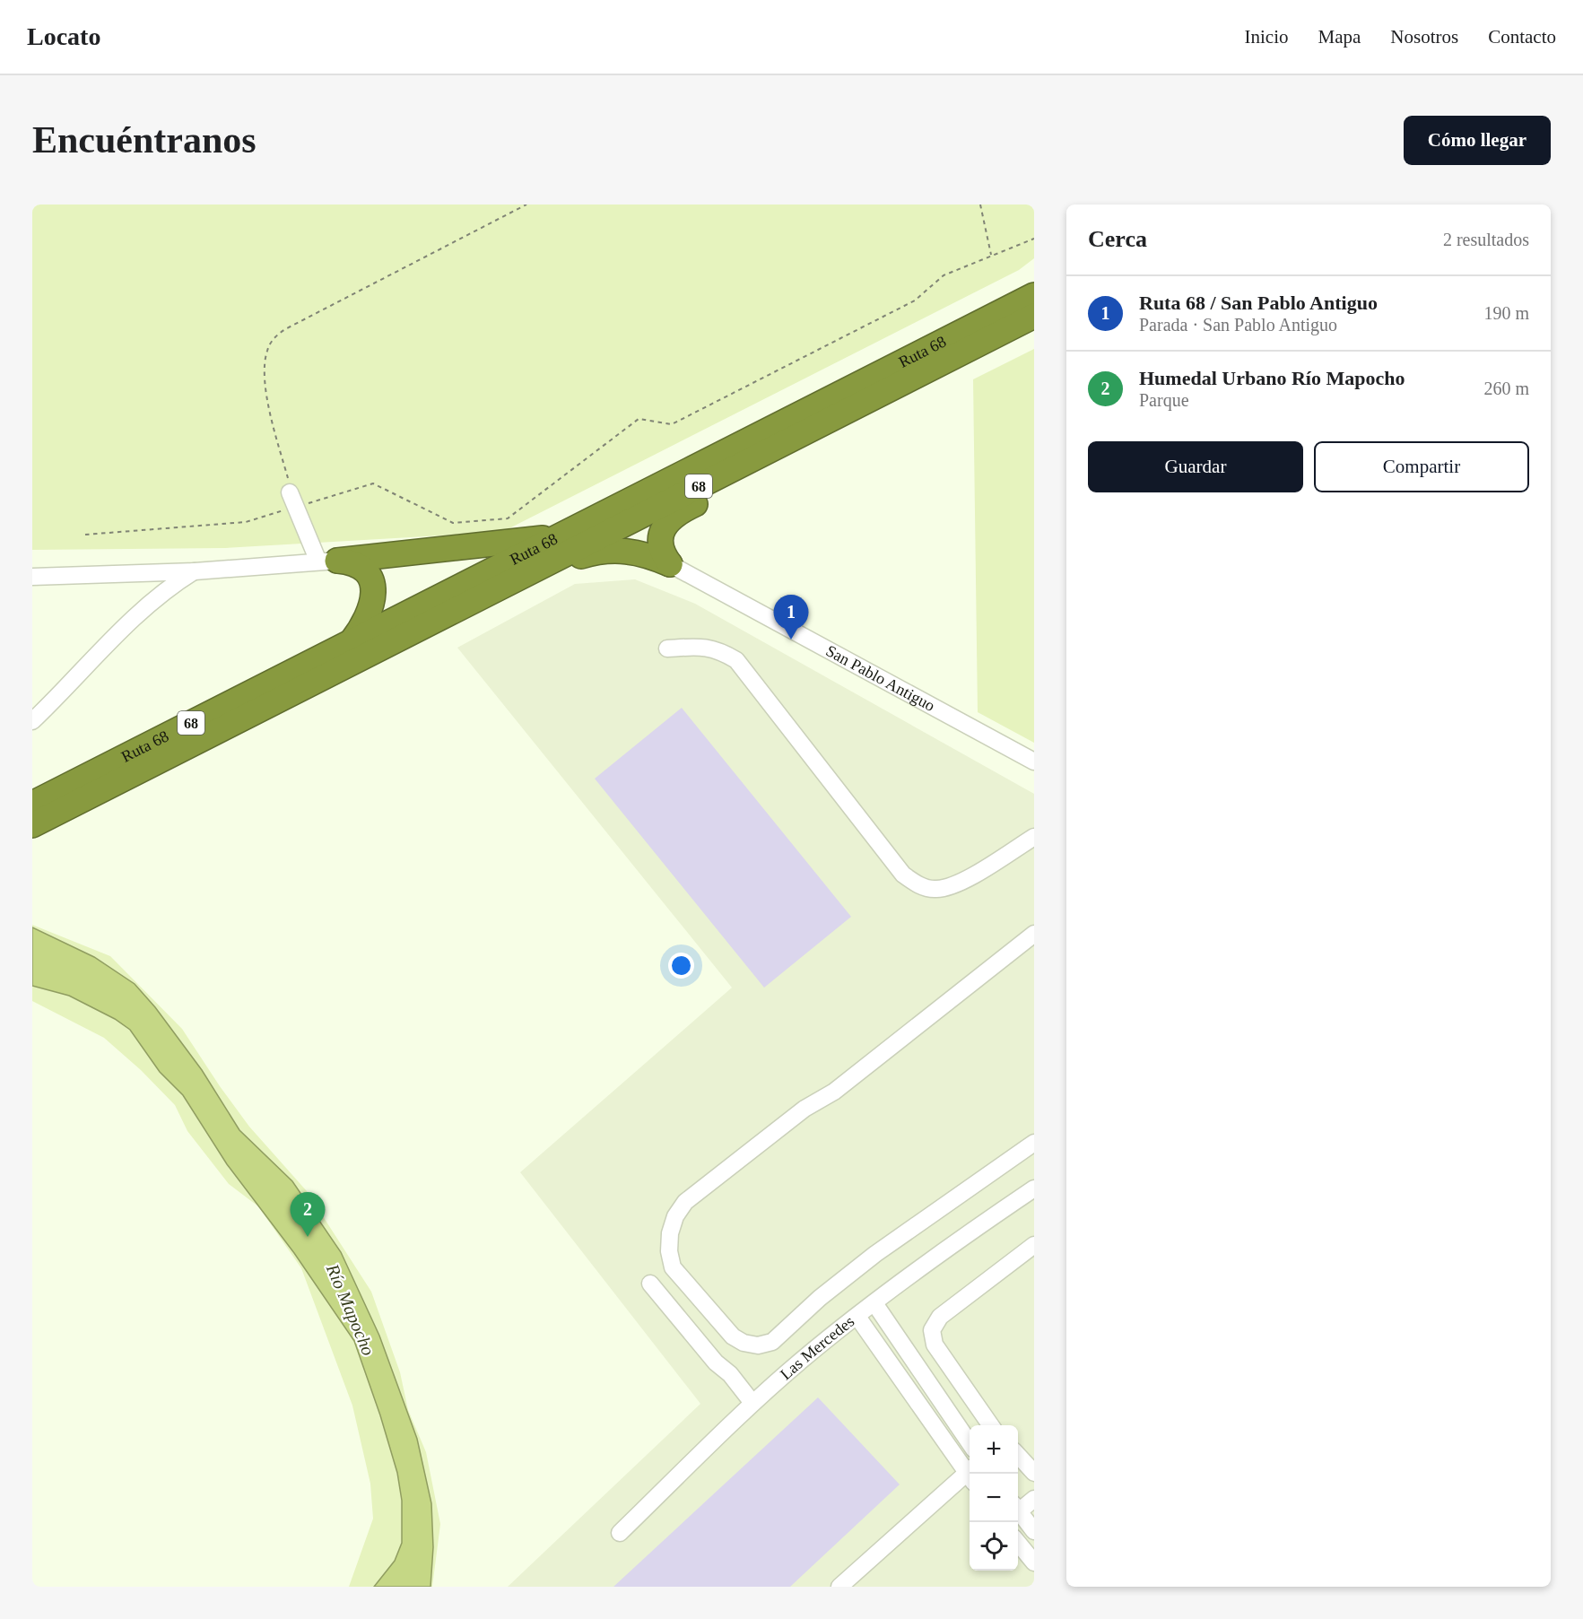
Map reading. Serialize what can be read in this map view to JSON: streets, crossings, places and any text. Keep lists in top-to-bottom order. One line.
{"streets":{"highway":["Ruta 68","68"],"street":["San Pablo Antiguo","Las Mercedes"]},"water":["Río Mapocho"],"page":{"header":"Locato","nav":["Inicio","Mapa","Nosotros","Contacto"],"buttons":["Cómo llegar",["Guardar","Compartir"]],"title":"Encuéntranos","heading":["Cerca","2 resultados"],"list":[{"mark":"1","name":"Ruta 68 / San Pablo Antiguo","note":"Parada · San Pablo Antiguo","value":"190 m"},{"mark":"2","name":"Humedal Urbano Río Mapocho","note":"Parque","value":"260 m"}],"pins":["1","2"],"map_buttons":["+","−"]}}
